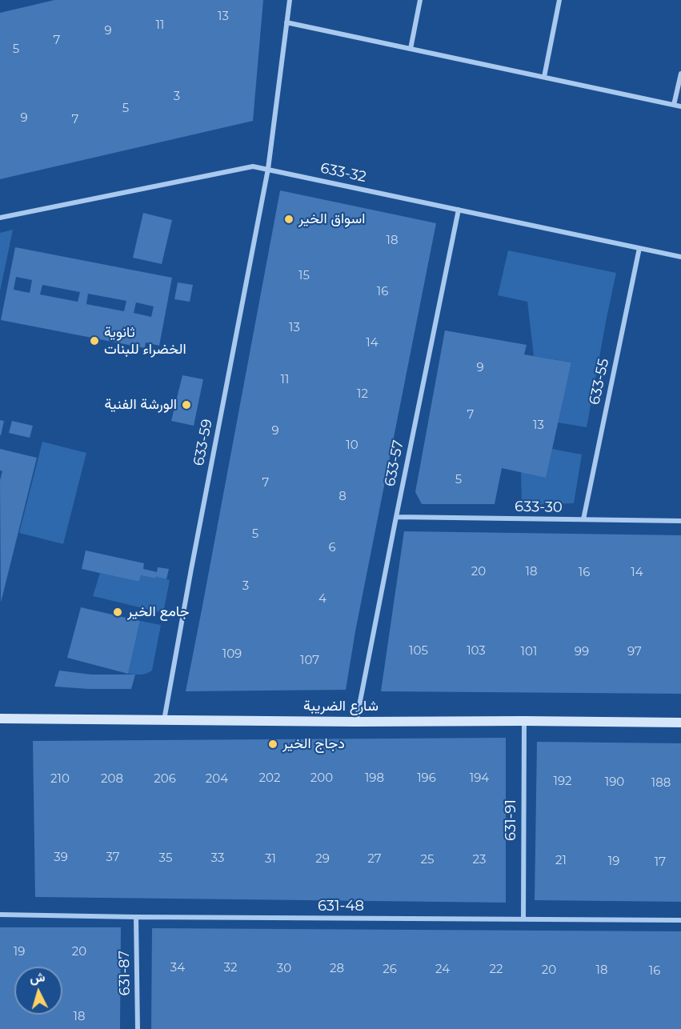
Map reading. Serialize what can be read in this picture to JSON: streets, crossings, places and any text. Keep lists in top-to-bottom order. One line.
{"streets":{"street":["633-32","633-55","633-59","633-57","633-30","شارع الضريبة","631-91","631-48","631-87"]},"crossings":[["633-32","633-55"],["633-32","633-59"],["633-32","633-57"],["633-55","633-30"],["633-59","شارع الضريبة"],["633-57","633-30"],["633-57","شارع الضريبة"],["شارع الضريبة","631-91"],["631-91","631-48"],["631-48","631-87"]],"places":["اسواق الخير","ثانوية الخضراء للبنات","الورشة الفنية","جامع الخير","دجاج الخير"],"house_numbers":["13","11","9","7","5","3","5","9","7","18","15","16","13","14","9","11","12","7","13","9","10","5","7","8","5","6","20","18","16","14","3","4","105","103","101","99","97","109","107","202","200","198","196","194","210","208","206","204","192","190","188","39","37","35","33","31","29","27","25","23","21","19","17","19","20","34","32","30","28","26","24","22","20","18","16","18"],"north":"top"}
